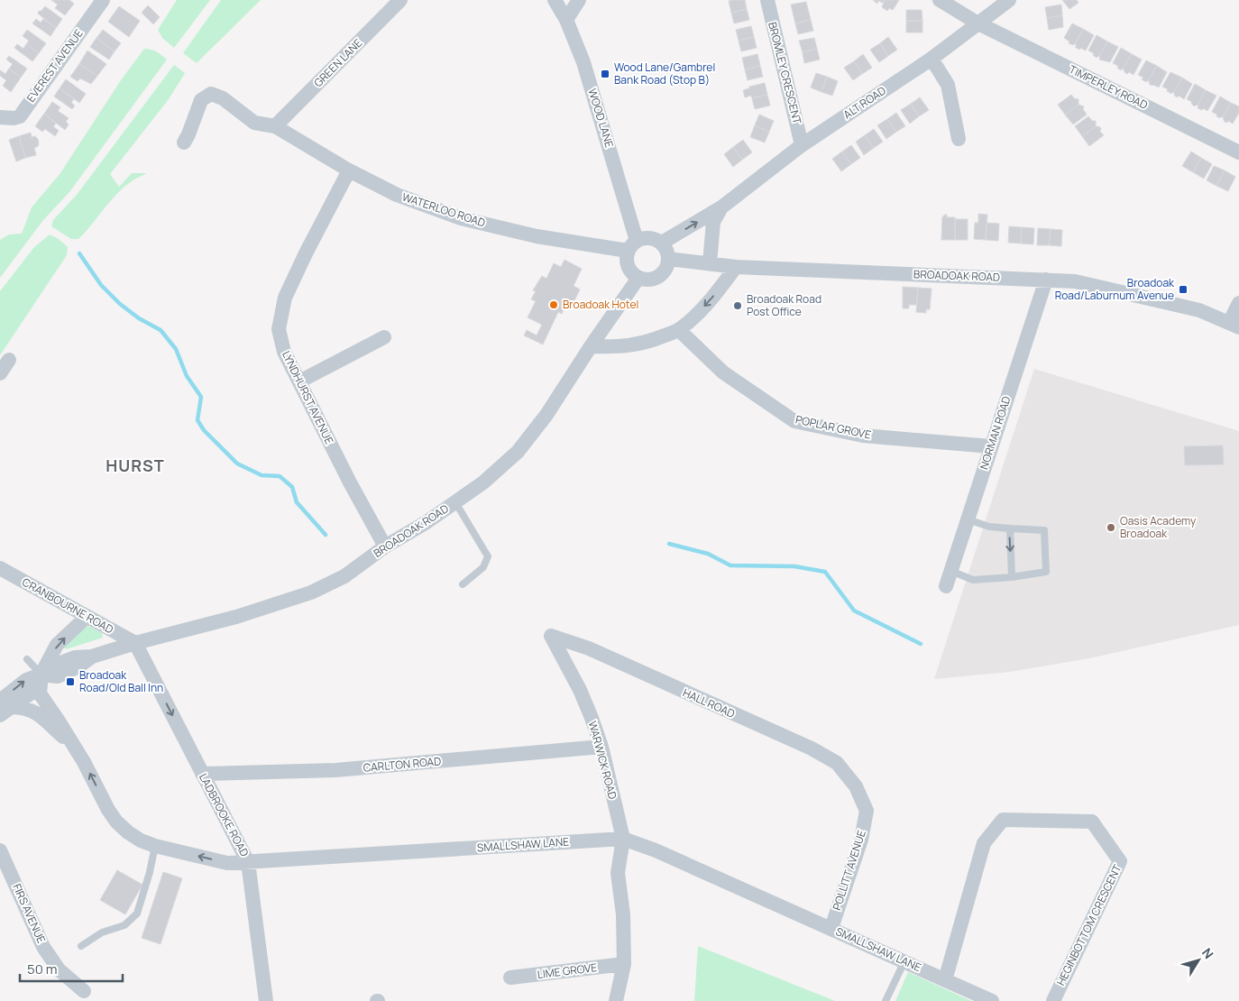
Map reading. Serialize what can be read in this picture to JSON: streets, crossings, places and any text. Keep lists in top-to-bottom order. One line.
{"streets":{"street":["GREEN LANE","EVEREST AVENUE","BROMLEY CRESCENT","TIMPERLEY ROAD","ALT ROAD","WOOD LANE","WATERLOO ROAD","BROADOAK ROAD","LYNDHURST AVENUE","POPLAR GROVE","NORMAN ROAD","CRANBOURNE ROAD","HALL ROAD","WARWICK ROAD","CARLTON ROAD","LADBROOKE ROAD","SMALLSHAW LANE","POLLITT AVENUE","FIRS AVENUE","HEGINBOTTOM CRESCENT","LIME GROVE"]},"crossings":[["GREEN LANE","WATERLOO ROAD"],["BROMLEY CRESCENT","ALT ROAD"],["TIMPERLEY ROAD","ALT ROAD"],["ALT ROAD","WOOD LANE"],["ALT ROAD","WATERLOO ROAD"],["ALT ROAD","BROADOAK ROAD"],["WOOD LANE","WATERLOO ROAD"],["WOOD LANE","BROADOAK ROAD"],["WATERLOO ROAD","BROADOAK ROAD"],["WATERLOO ROAD","LYNDHURST AVENUE"],["BROADOAK ROAD","LYNDHURST AVENUE"],["BROADOAK ROAD","NORMAN ROAD"],["BROADOAK ROAD","CRANBOURNE ROAD"],["BROADOAK ROAD","LADBROOKE ROAD"],["BROADOAK ROAD","SMALLSHAW LANE"],["POPLAR GROVE","NORMAN ROAD"],["CRANBOURNE ROAD","LADBROOKE ROAD"],["HALL ROAD","WARWICK ROAD"],["HALL ROAD","POLLITT AVENUE"],["WARWICK ROAD","CARLTON ROAD"],["WARWICK ROAD","SMALLSHAW LANE"],["CARLTON ROAD","LADBROOKE ROAD"],["LADBROOKE ROAD","SMALLSHAW LANE"],["SMALLSHAW LANE","POLLITT AVENUE"],["SMALLSHAW LANE","HEGINBOTTOM CRESCENT"]],"one_way":["LADBROOKE ROAD"],"districts":["HURST"],"places":{"transit":["Wood Lane/Gambrel Bank Road (Stop B)","Broadoak Road/Laburnum Avenue","Broadoak Road/Old Ball Inn"],"other":["Broadoak Hotel","Broadoak Road Post Office","Oasis Academy Broadoak"]},"scale_bar":"50 m","north":"top right"}
